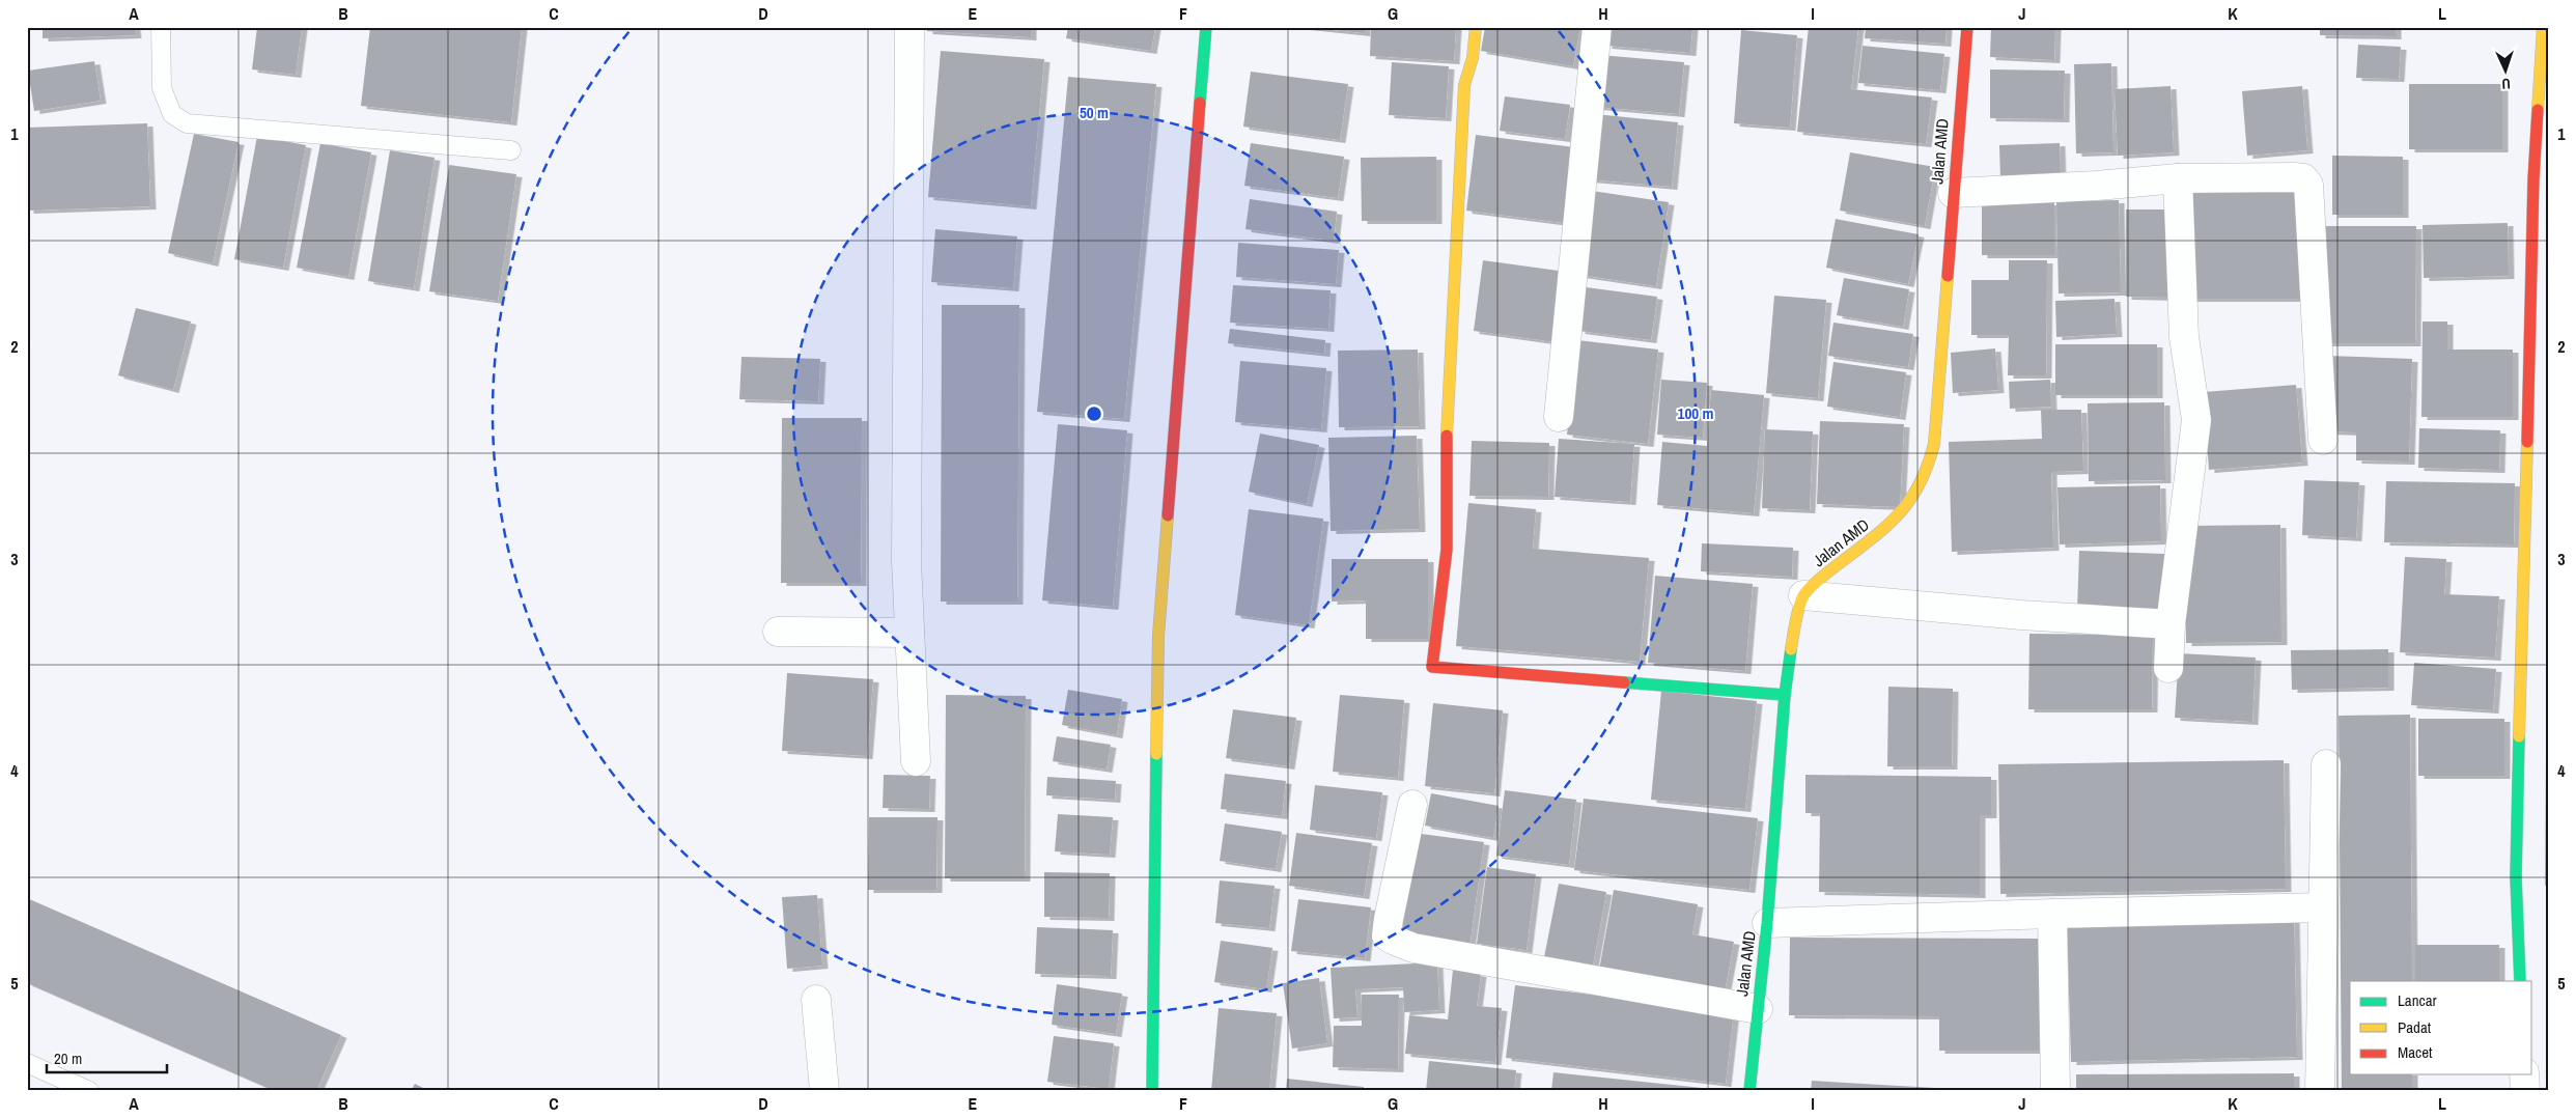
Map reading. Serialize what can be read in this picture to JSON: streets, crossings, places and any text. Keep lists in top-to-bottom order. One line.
{"streets":{"street":["Jalan AMD"]},"legend":["Lancar","Padat","Macet"],"scale_bar":"20 m","north":"bottom","grid":{"columns":["A","B","C","D","E","F","G","H","I","J","K","L"],"rows":["1","2","3","4","5"]},"rings":["50 m","100 m"]}
